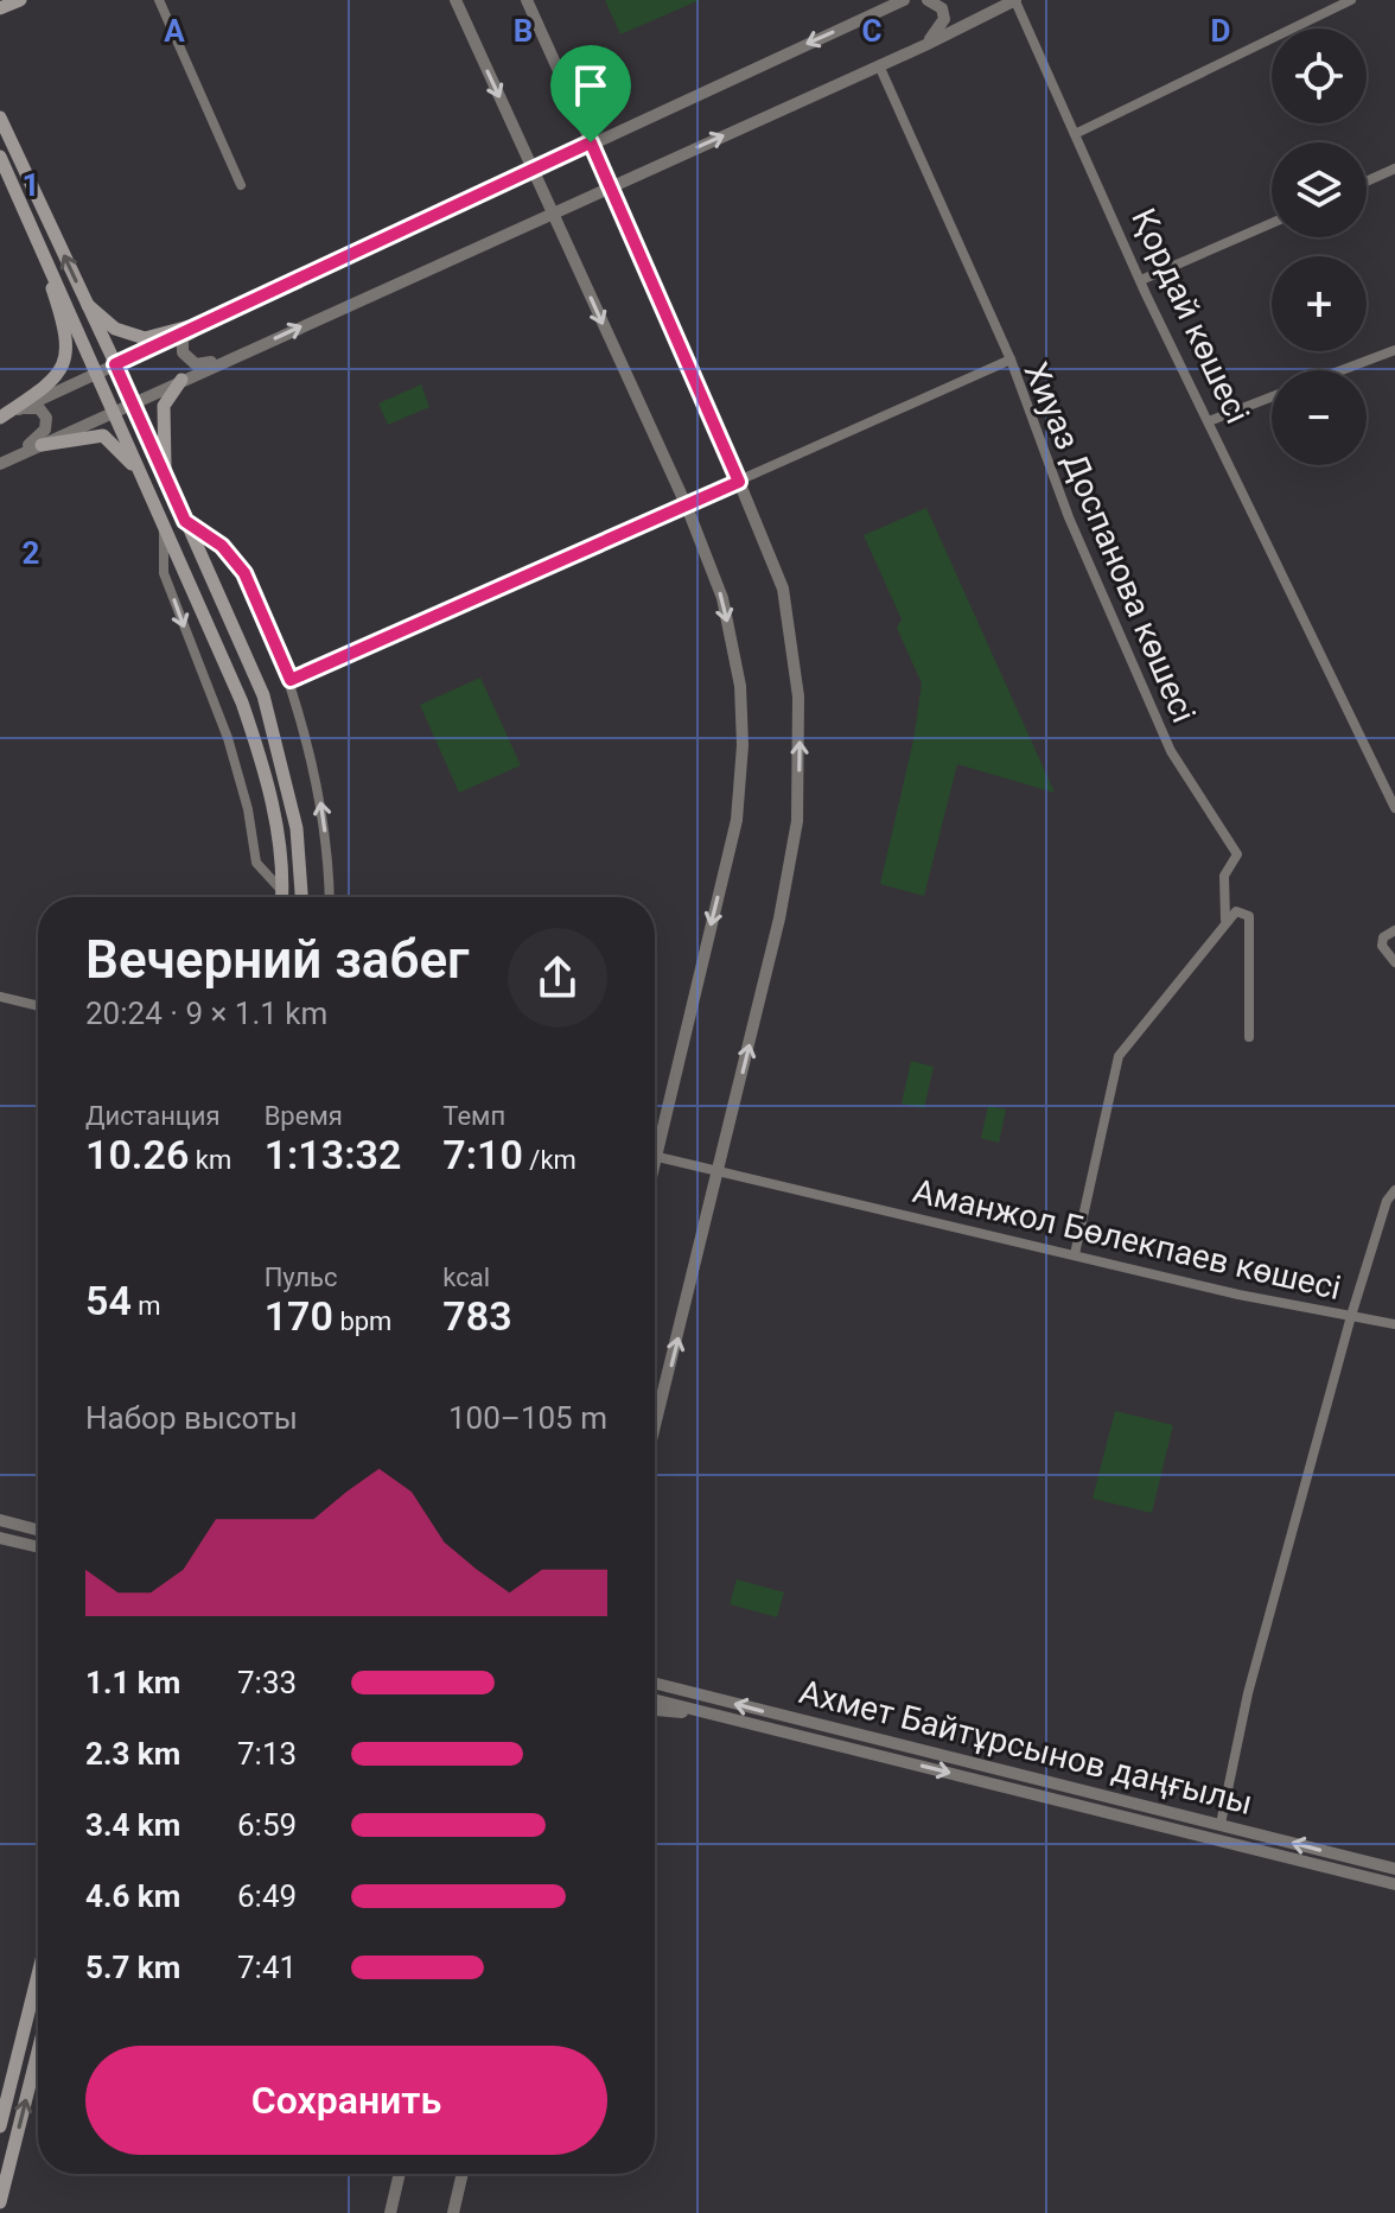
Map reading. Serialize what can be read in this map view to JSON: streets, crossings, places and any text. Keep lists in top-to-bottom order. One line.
{"streets":{"street":["Қордай көшесі","Хиуаз Доспанова көшесі","Аманжол Бөлекпаев көшесі","Ахмет Байтұрсынов даңғылы"]},"crossings":[["Аманжол Бөлекпаев көшесі","Ахмет Байтұрсынов даңғылы"]],"page":{"map_buttons":["+","−"],"heading":["Вечерний забег","20:24 · 9 × 1.1 km"],"stats":[["Дистанция","10.26 km"],["Время","1:13:32"],["Темп","7:10 /km"],["54 m"],["Пульс","170 bpm"],["kcal","783"]],"chart":["Набор высоты","100–105 m"],"list":[{"name":"1.1 km","note":"7:33"},{"name":"2.3 km","note":"7:13"},{"name":"3.4 km","note":"6:59"},{"name":"4.6 km","note":"6:49"},{"name":"5.7 km","note":"7:41"}],"buttons":"Сохранить"},"grid":{"columns":["A","B","C","D"],"rows":["1","2"]}}
